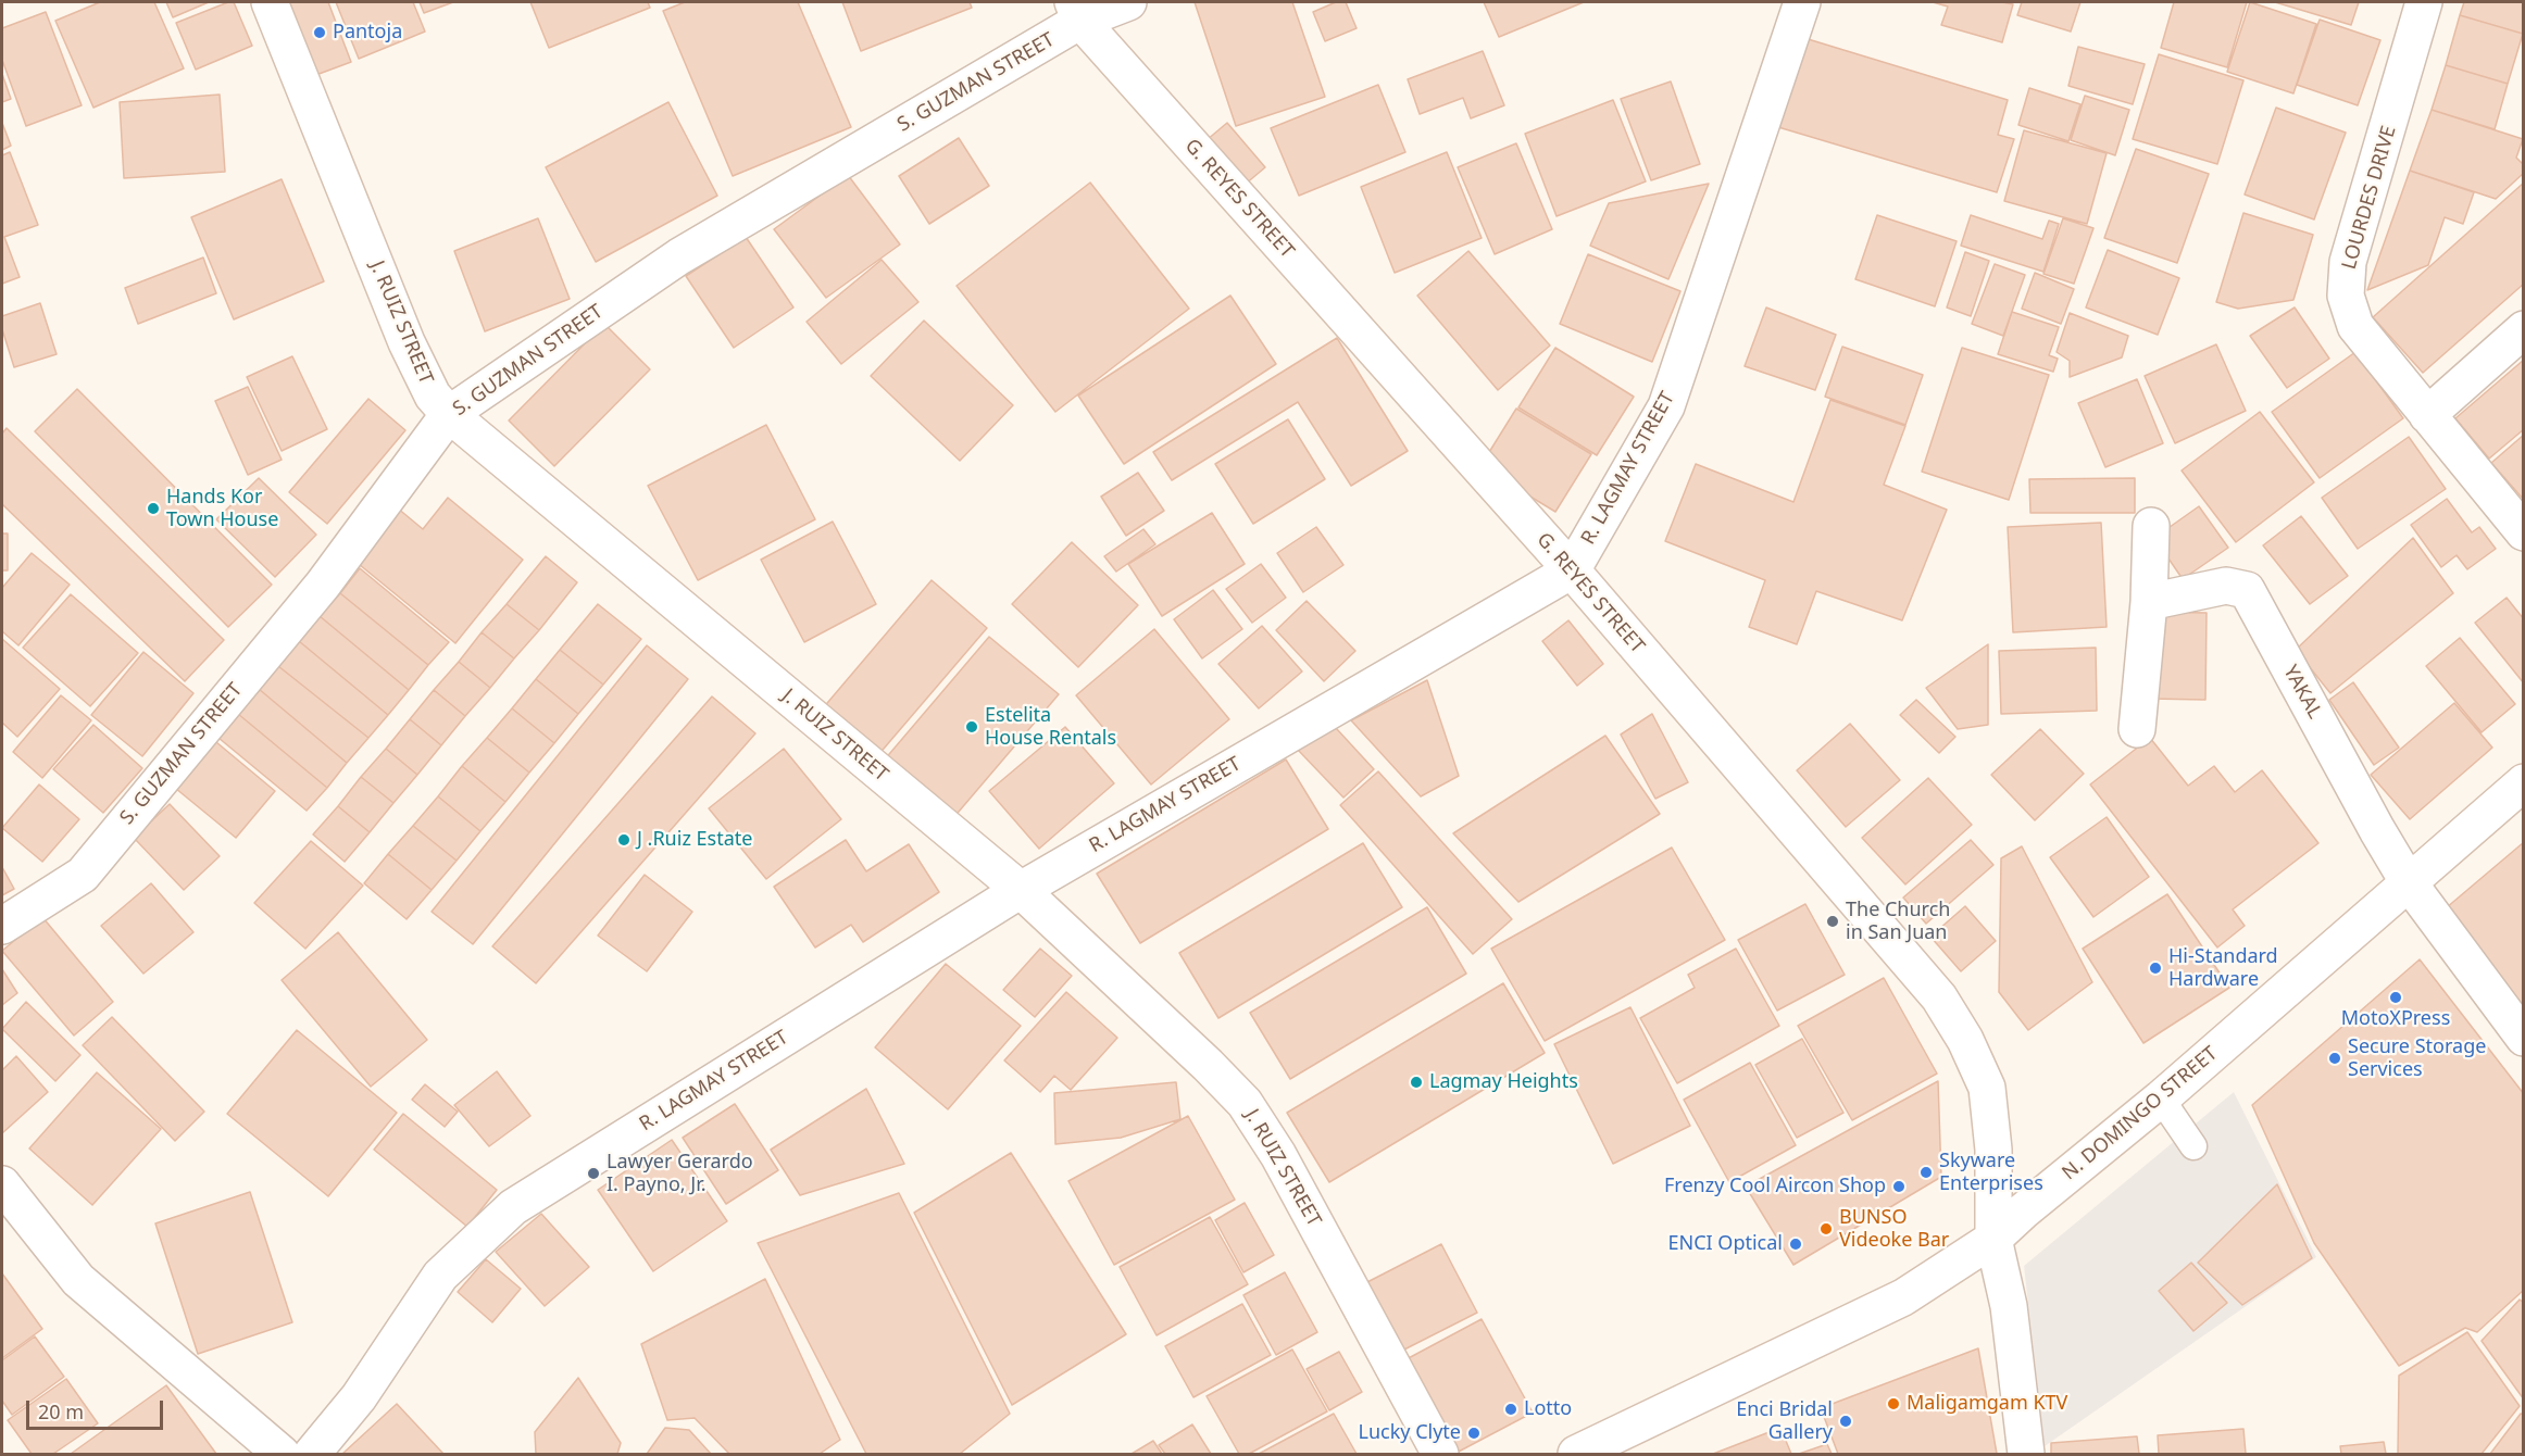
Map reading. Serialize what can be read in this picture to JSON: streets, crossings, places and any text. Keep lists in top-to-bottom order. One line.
{"streets":{"street":["S. GUZMAN STREET","LOURDES DRIVE","G. REYES STREET","J. RUIZ STREET","R. LAGMAY STREET","YAKAL","N. DOMINGO STREET"]},"crossings":[["S. GUZMAN STREET","G. REYES STREET"],["S. GUZMAN STREET","J. RUIZ STREET"],["G. REYES STREET","R. LAGMAY STREET"],["G. REYES STREET","N. DOMINGO STREET"],["J. RUIZ STREET","R. LAGMAY STREET"],["YAKAL","N. DOMINGO STREET"]],"places":["Pantoja","Hands Kor Town House","Estelita House Rentals","J .Ruiz Estate","The Church in San Juan","Hi-Standard Hardware","MotoXPress","Secure Storage Services","Lagmay Heights","Skyware Enterprises","Lawyer Gerardo I. Payno, Jr.","Frenzy Cool Aircon Shop","BUNSO Videoke Bar","ENCI Optical","Maligamgam KTV","Lotto","Enci Bridal Gallery","Lucky Clyte"],"scale_bar":"20 m"}
